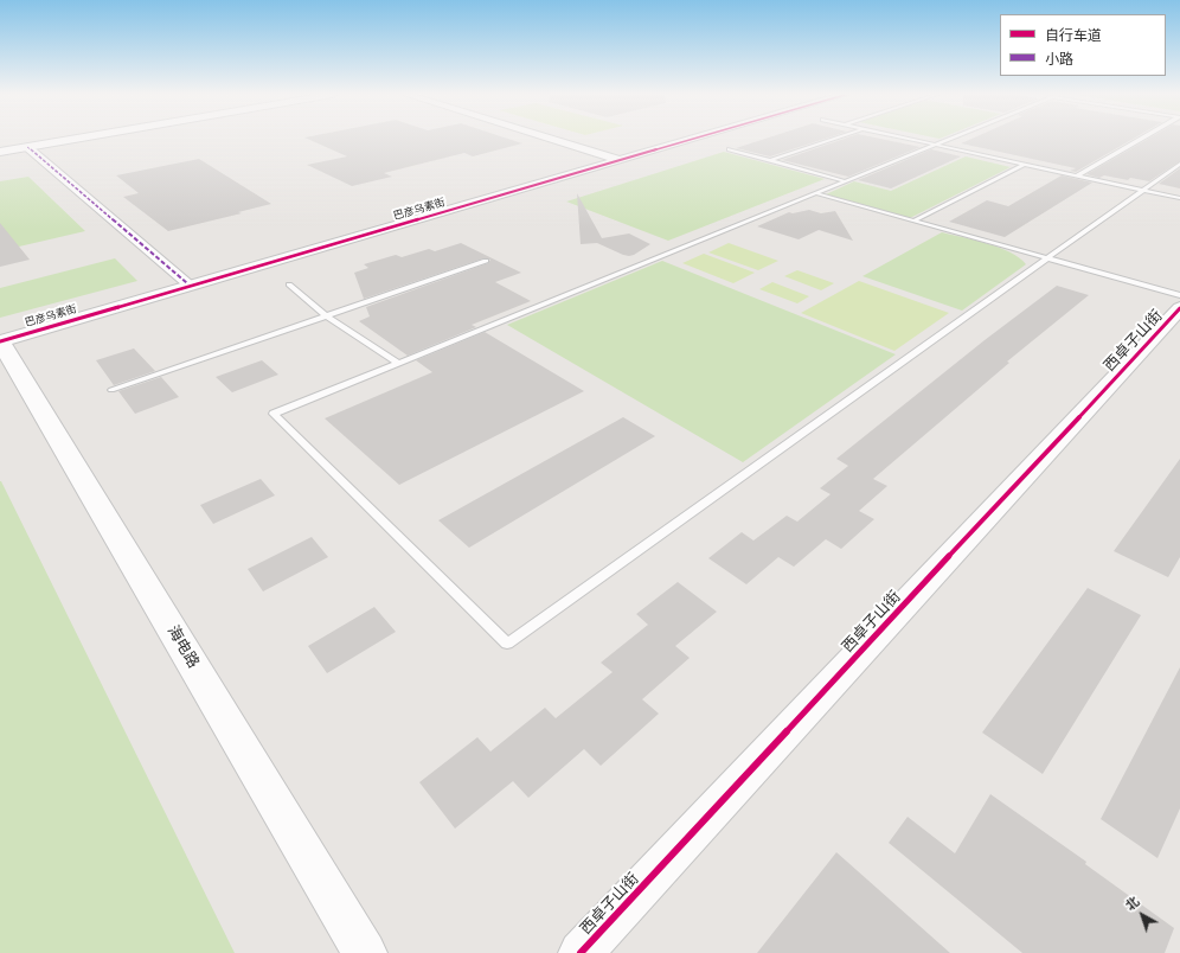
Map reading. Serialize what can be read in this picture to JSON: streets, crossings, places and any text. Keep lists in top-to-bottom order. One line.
{"streets":{"street":["巴彦乌素街","西卓子山街","海电路"]},"crossings":[["巴彦乌素街","海电路"]],"legend":["自行车道","小路"],"north":"top left"}
